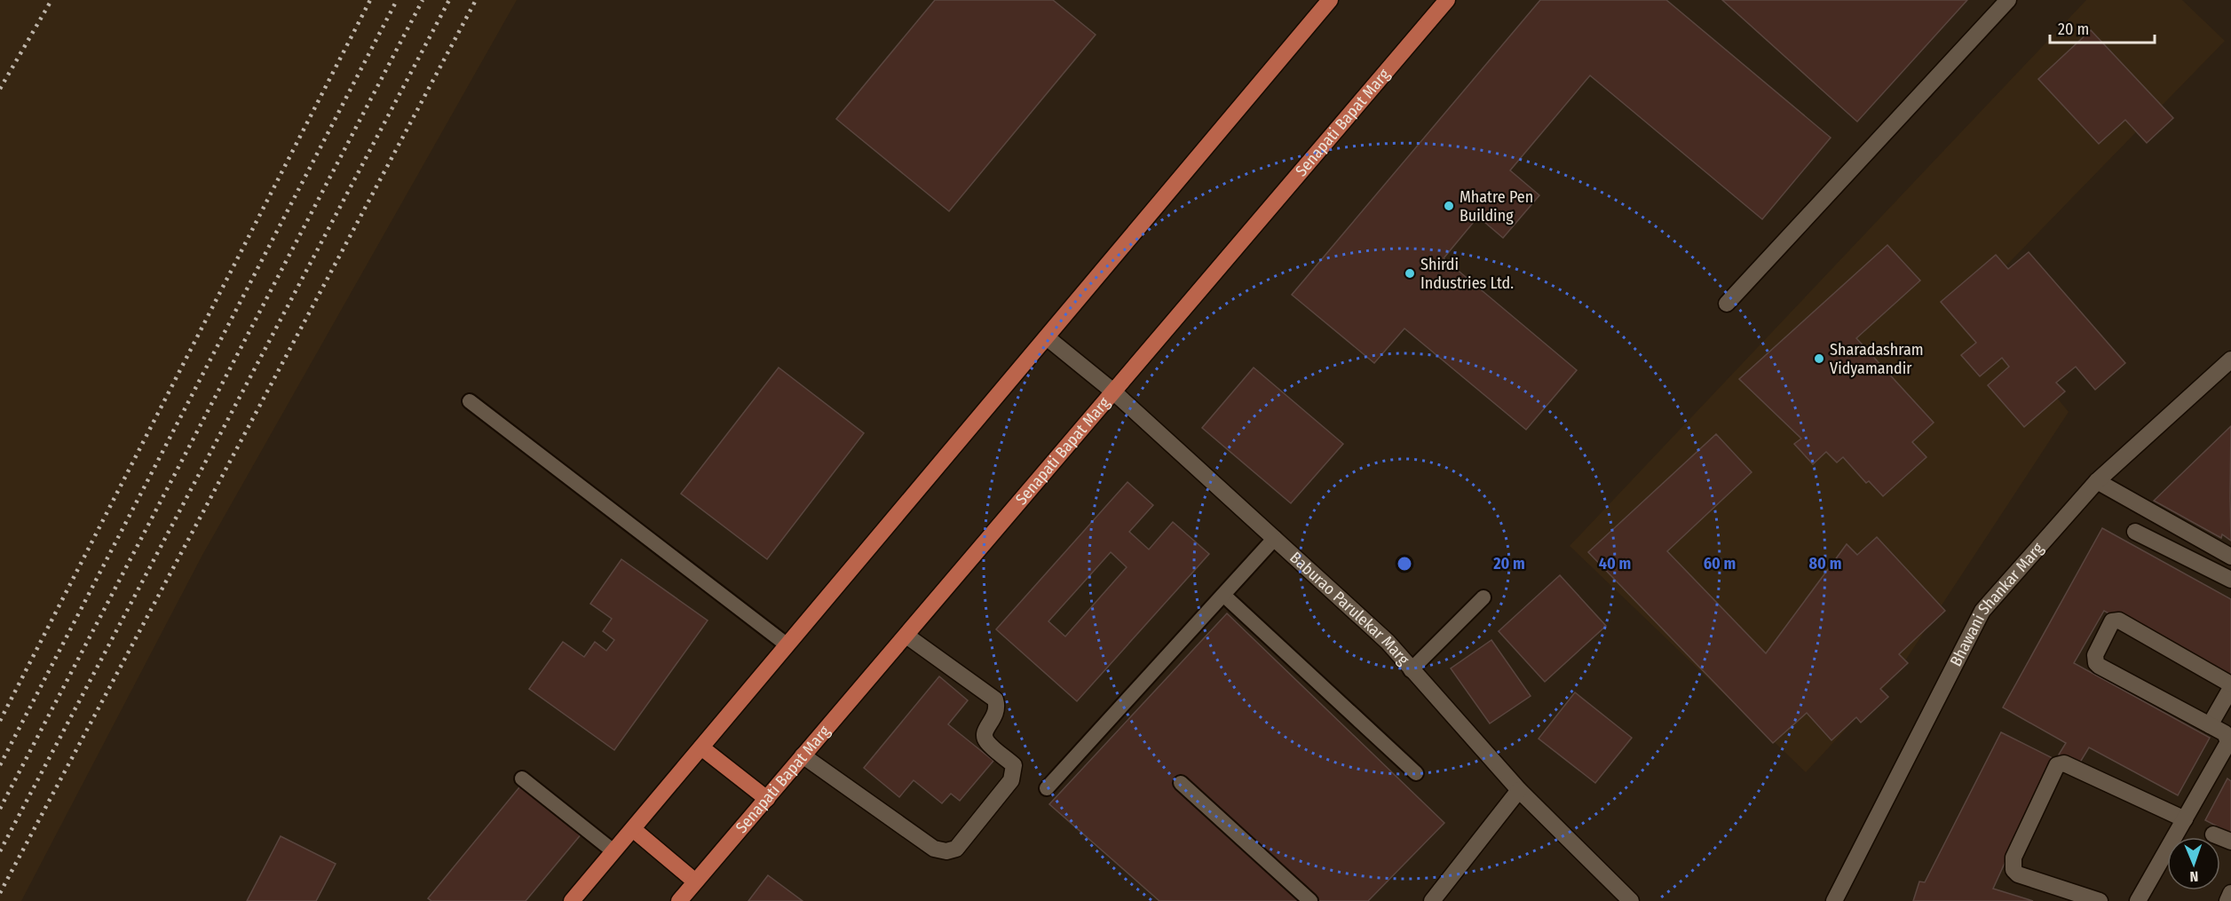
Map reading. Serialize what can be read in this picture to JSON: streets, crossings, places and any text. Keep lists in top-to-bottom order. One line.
{"streets":{"main road":["Senapati Bapat Marg"],"street":["Bhawani Shankar Marg","Baburao Parulekar Marg"]},"crossings":[["Senapati Bapat Marg","Baburao Parulekar Marg"]],"places":["Mhatre Pen Building","Shirdi Industries Ltd.","Sharadashram Vidyamandir"],"scale_bar":"20 m","north":"bottom","rings":["20 m","40 m","60 m","80 m"]}
